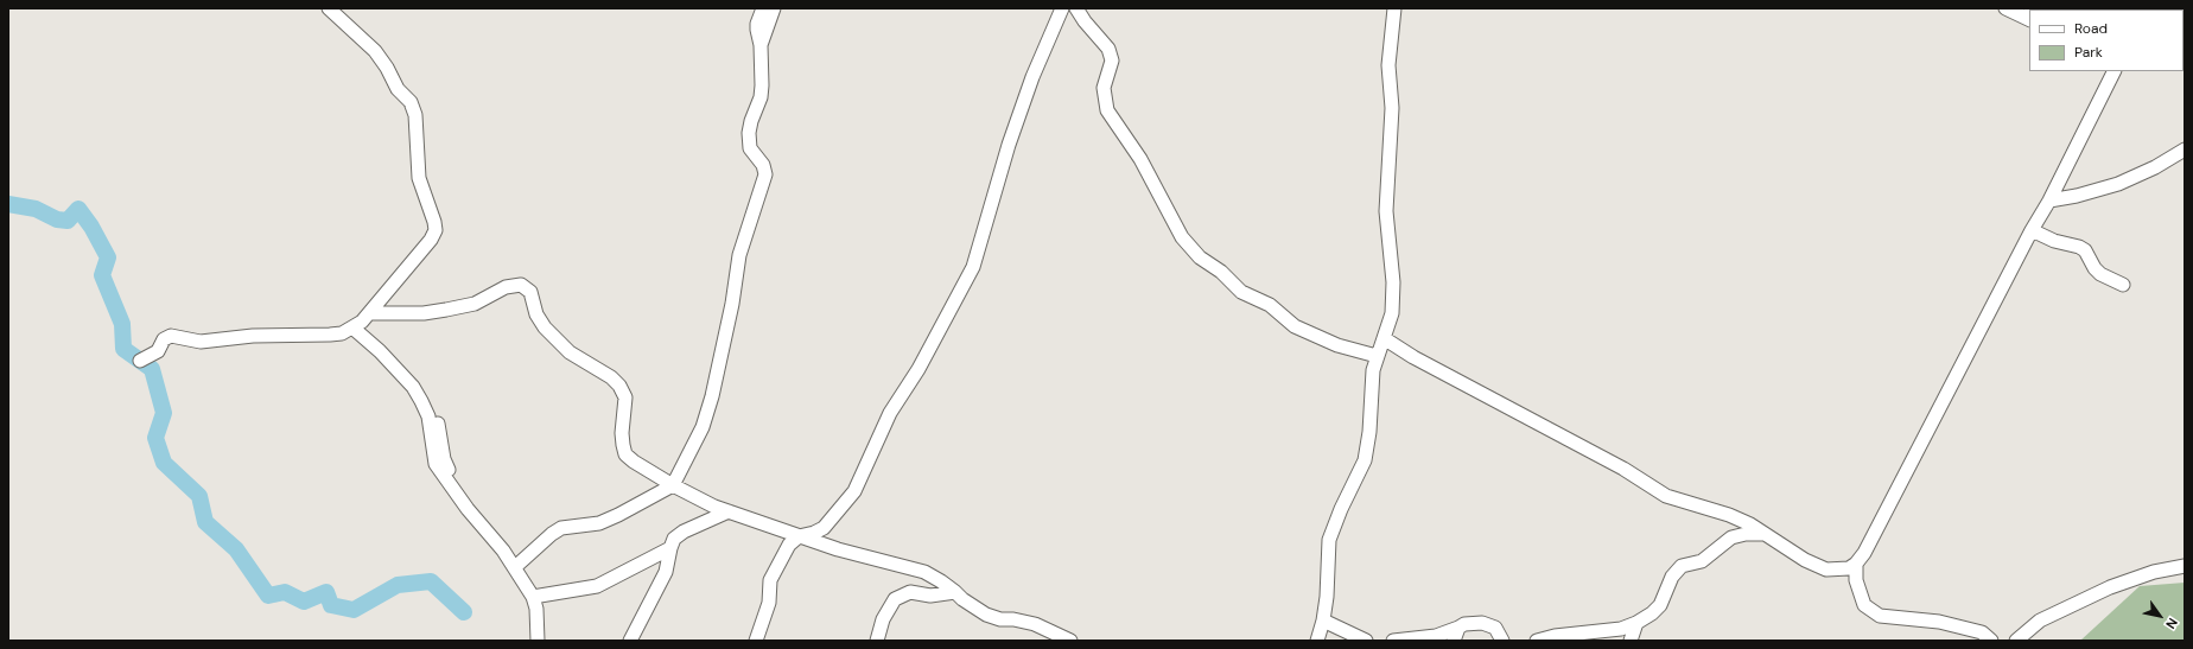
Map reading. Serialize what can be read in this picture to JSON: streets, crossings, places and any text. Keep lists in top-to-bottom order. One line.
{"legend":["Road","Park"],"north":"bottom right"}
